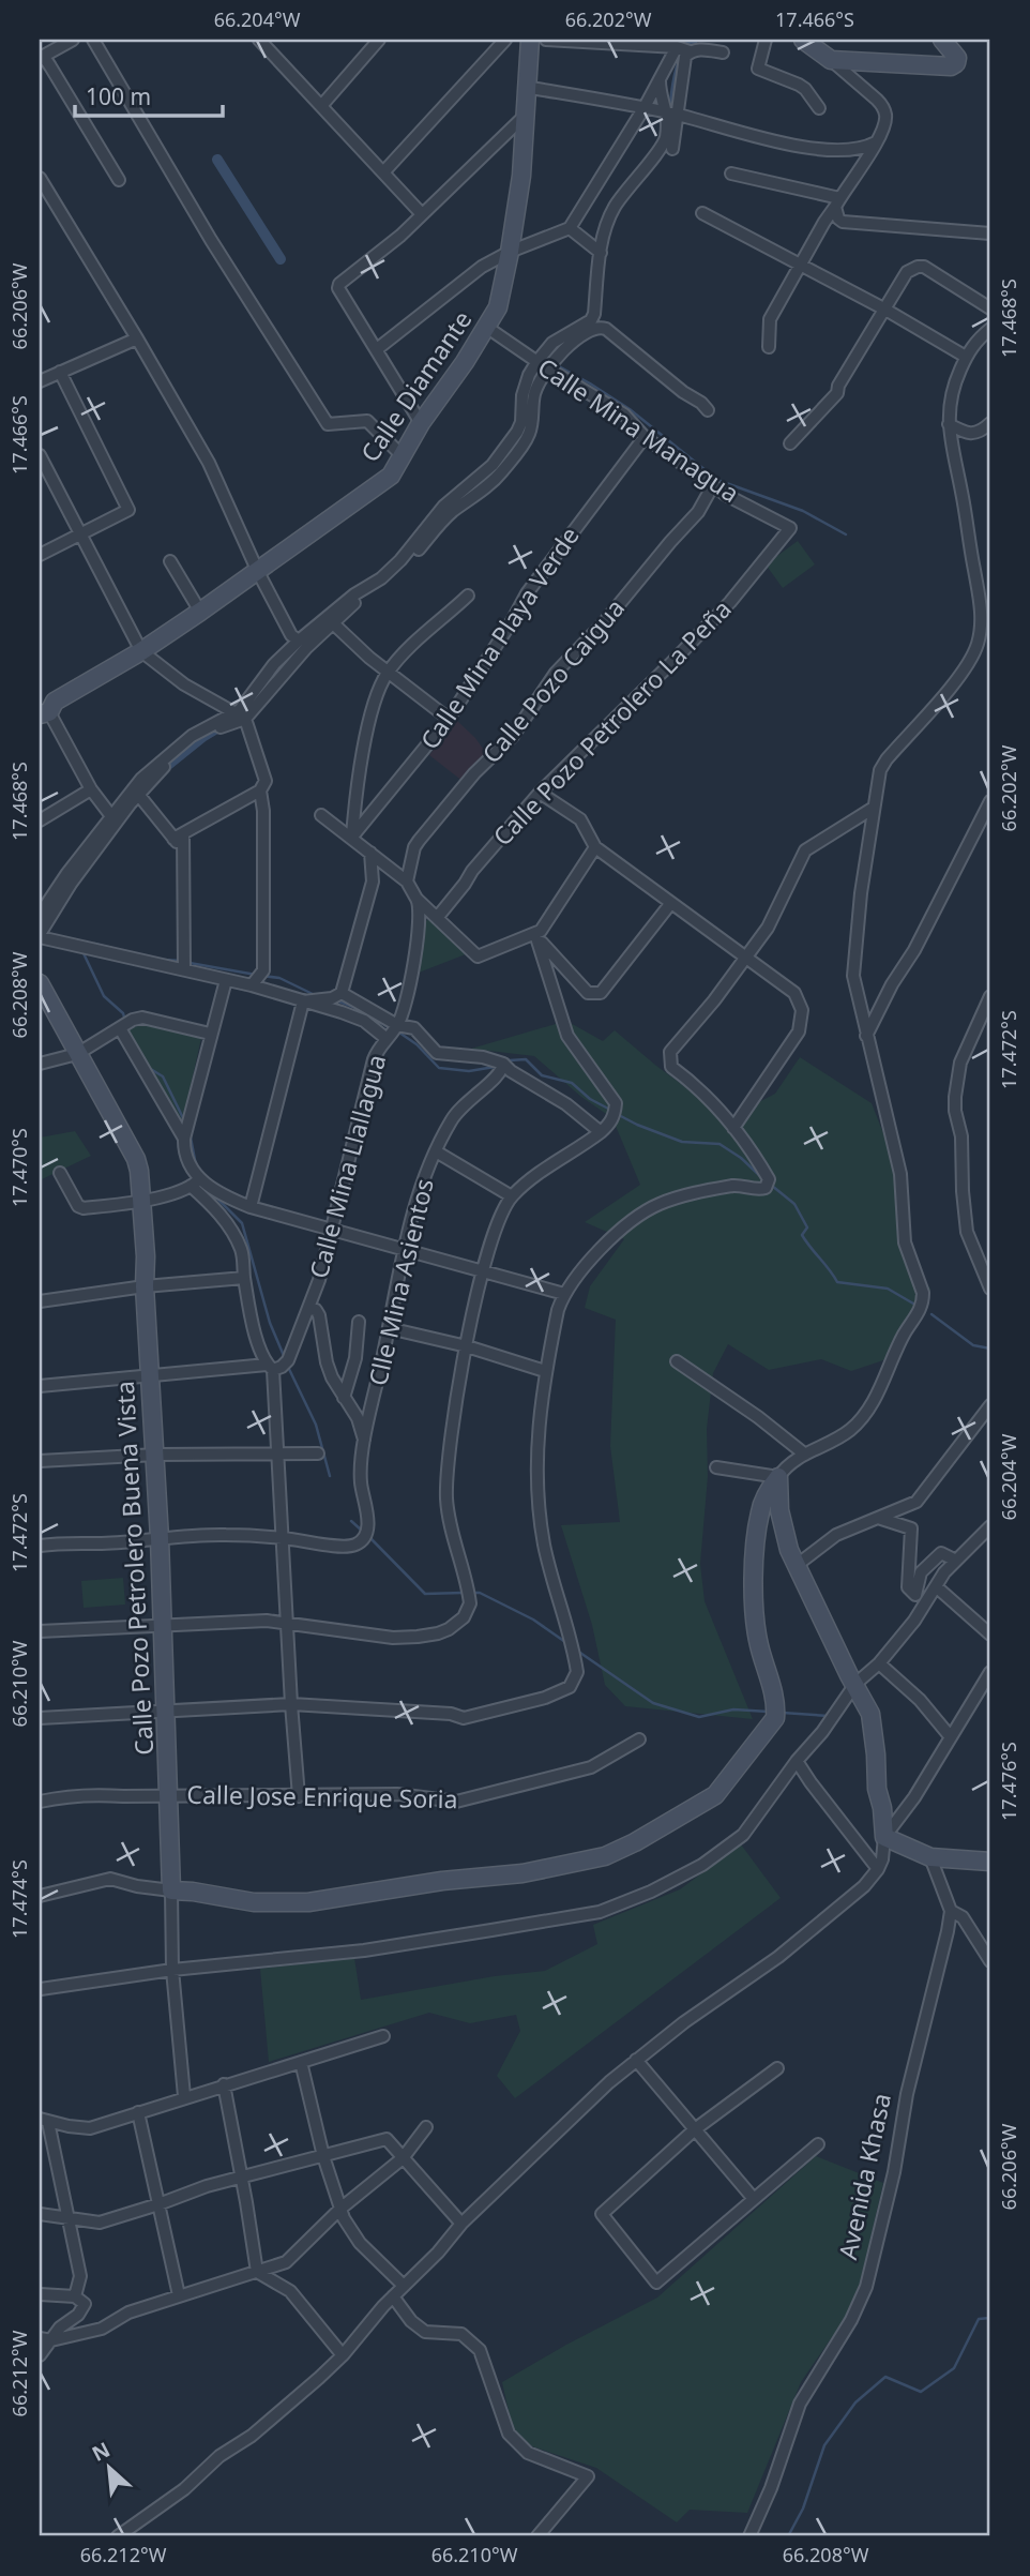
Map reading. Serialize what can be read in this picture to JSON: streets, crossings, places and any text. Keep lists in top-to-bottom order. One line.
{"streets":{"street":["Calle Diamante","Calle Mina Managua","Calle Mina Playa Verde","Calle Pozo Caigua","Calle Pozo Petrolero La Peña","Calle Mina Llallagua","Clle Mina Asientos","Calle Pozo Petrolero Buena Vista","Calle Jose Enrique Soria","Avenida Khasa"]},"crossings":[["Calle Diamante","Calle Mina Managua"],["Calle Mina Managua","Calle Mina Playa Verde"],["Calle Mina Managua","Calle Pozo Caigua"],["Calle Mina Managua","Calle Pozo Petrolero La Peña"],["Calle Pozo Petrolero Buena Vista","Calle Jose Enrique Soria"]],"scale_bar":"100 m","north":"top left","coordinates":["66.204°W","66.202°W","17.466°S","66.206°W","17.468°S","66.208°W","17.472°S","17.470°S","66.210°W","17.476°S","17.474°S","66.212°W"]}
